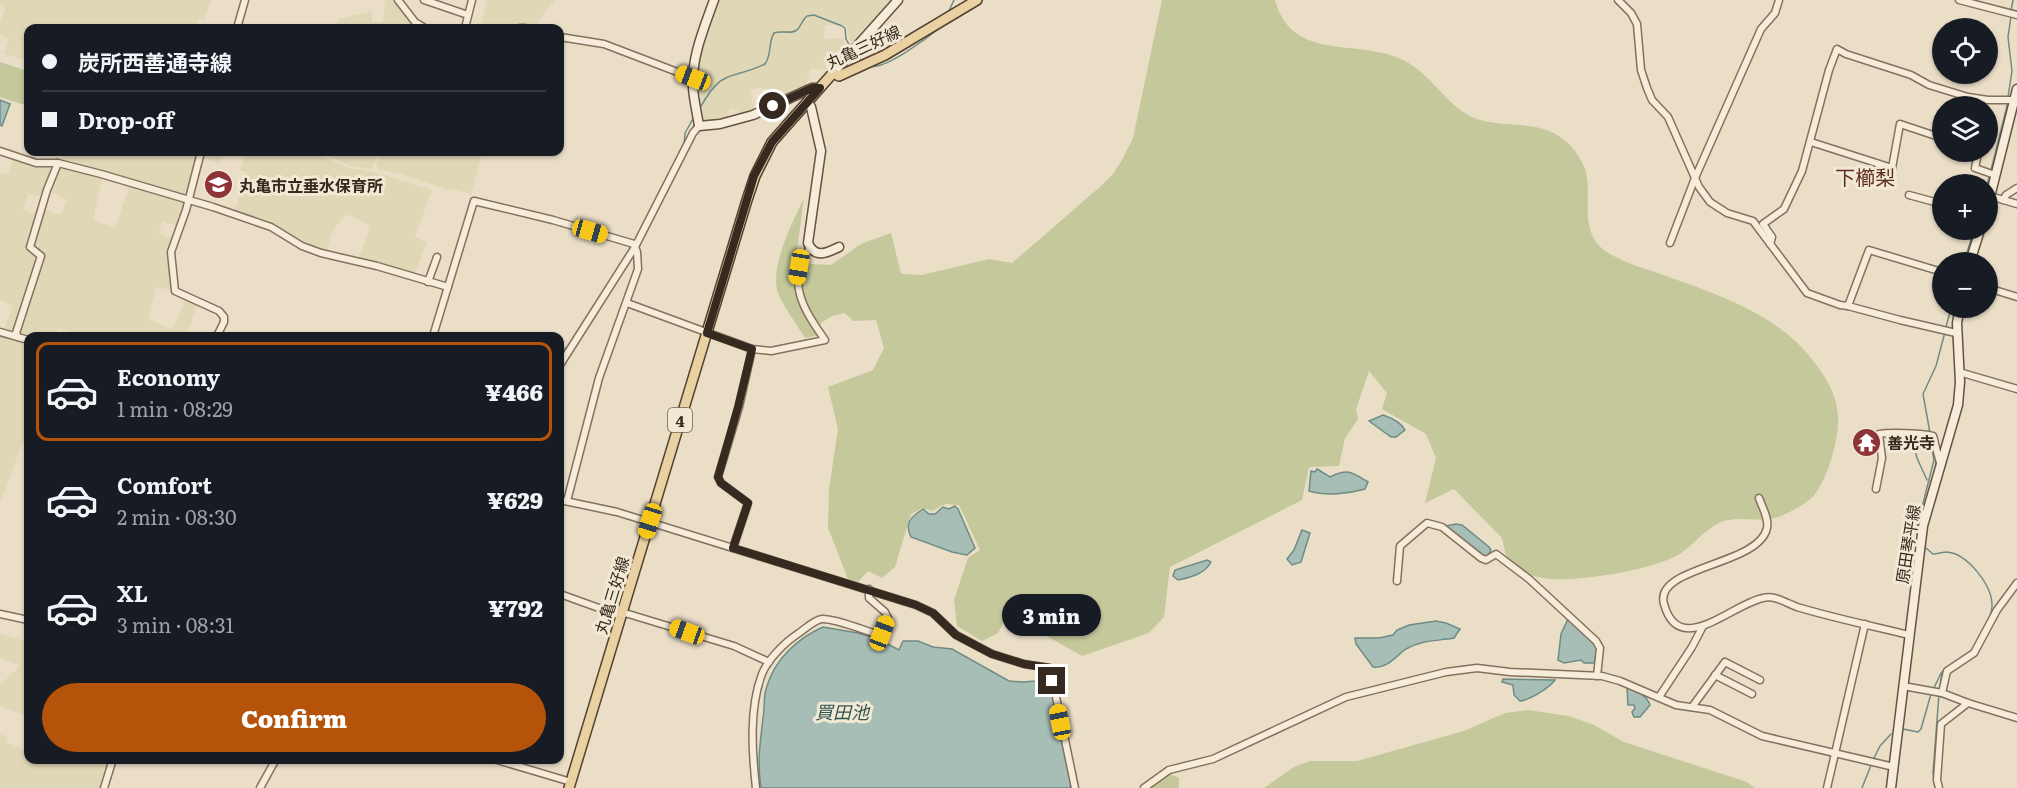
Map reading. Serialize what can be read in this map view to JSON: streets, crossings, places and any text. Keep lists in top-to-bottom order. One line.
{"streets":{"main road":["丸亀三好線","4","原田琴平線"]},"districts":["下櫛梨"],"water":["買田池"],"places":{"school or university":["丸亀市立垂水保育所"],"temple":["善光寺"]},"page":{"map_buttons":["+","−"],"banner":["炭所西善通寺線","Drop-off"],"list":[{"name":"Economy","note":"1 min · 08:29","value":"¥466"},{"name":"Comfort","note":"2 min · 08:30","value":"¥629"},{"name":"XL","note":"3 min · 08:31","value":"¥792"}],"bubble":"3 min","buttons":"Confirm"}}
